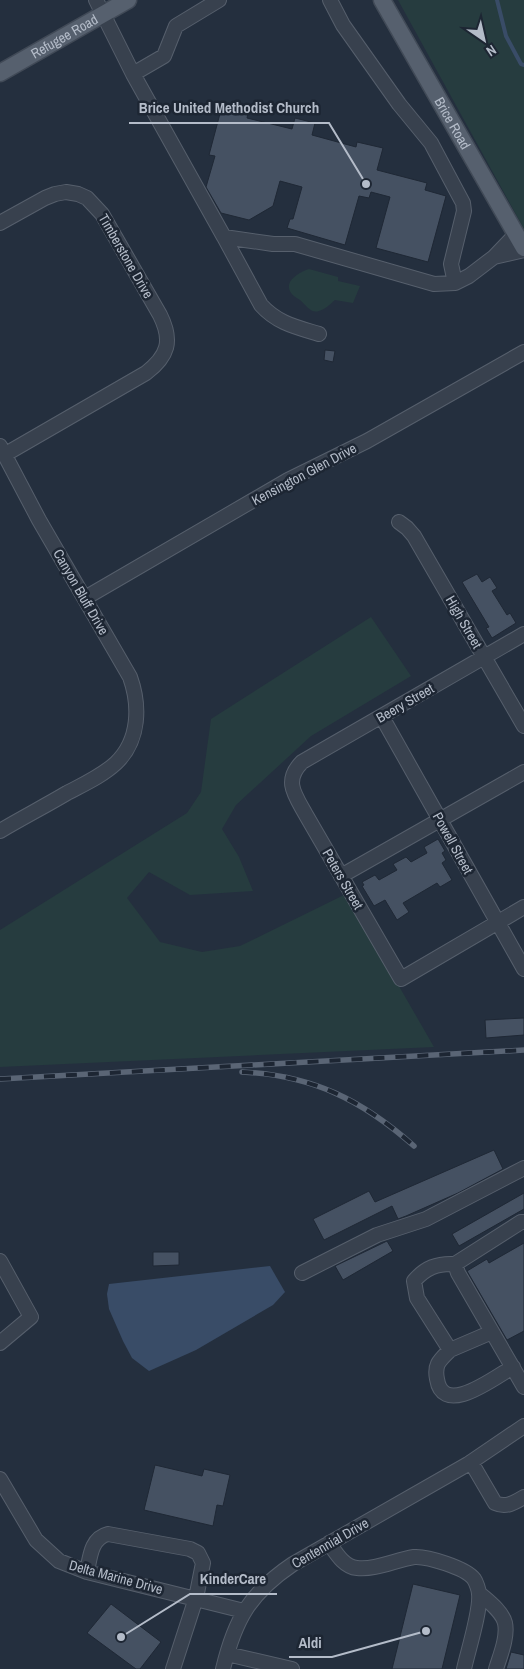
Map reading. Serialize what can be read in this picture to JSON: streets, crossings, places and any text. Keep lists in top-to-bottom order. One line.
{"streets":{"main road":["Refugee Road","Brice Road"],"street":["Timberstone Drive","Kensington Glen Drive","Canyon Bluff Drive","High Street","Beery Street","Powell Street","Peters Street","Centennial Drive","Delta Marine Drive"]},"crossings":[["Timberstone Drive","Canyon Bluff Drive"],["Kensington Glen Drive","Canyon Bluff Drive"],["High Street","Beery Street"],["Beery Street","Powell Street"],["Beery Street","Peters Street"],["Powell Street","Peters Street"],["Centennial Drive","Delta Marine Drive"]],"places":["Brice United Methodist Church","Aldi","KinderCare"],"north":"bottom right"}
